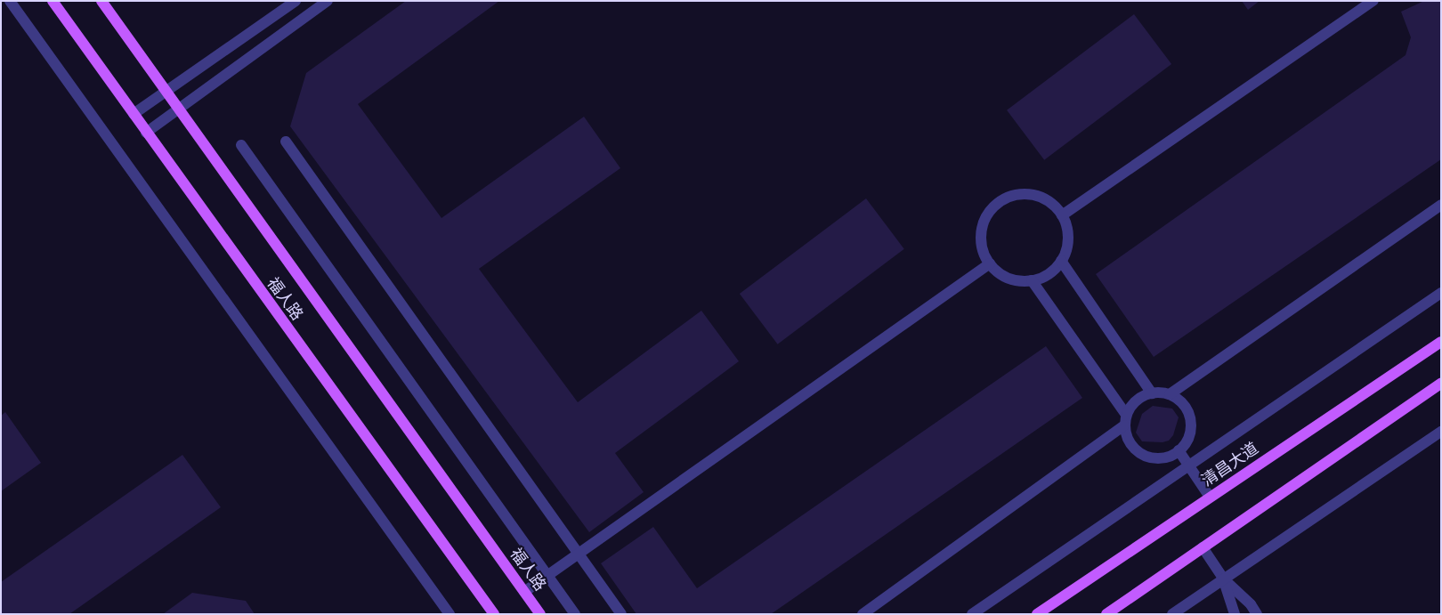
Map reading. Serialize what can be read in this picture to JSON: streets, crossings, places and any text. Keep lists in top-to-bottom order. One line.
{"streets":{"main road":["福人路","清昌大道"]}}
